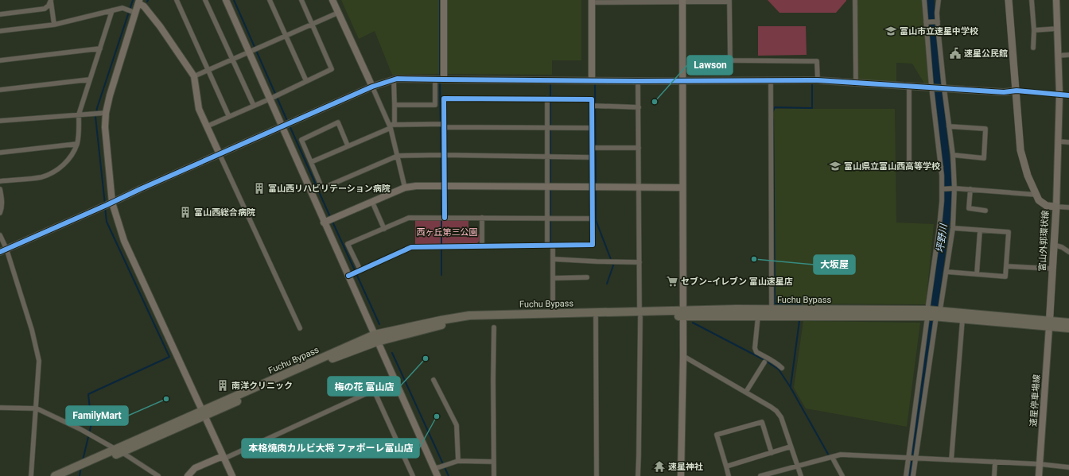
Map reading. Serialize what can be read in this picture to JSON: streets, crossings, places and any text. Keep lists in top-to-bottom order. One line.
{"streets":{"highway":["Fuchu Bypass"],"main road":["富山外郭環状線"],"street":["速星停車場線"]},"crossings":[["富山外郭環状線","Fuchu Bypass"],["富山外郭環状線","速星停車場線"],["Fuchu Bypass","速星停車場線"]],"water":["坪野川"],"parks":["西ヶ丘第三公園"],"places":{"school or university":["富山市立速星中学校","富山県立富山西高等学校"],"public building":["速星公民館"],"other":["Lawson","大坂屋","梅の花 富山店","FamilyMart","本格焼肉カルビ大将 ファボーレ富山店"],"building":["富山西リハビリテーション病院","富山西総合病院","南洋クリニック"],"supermarket":["セブン−イレブン 富山速星店"],"temple":["速星神社"]}}
